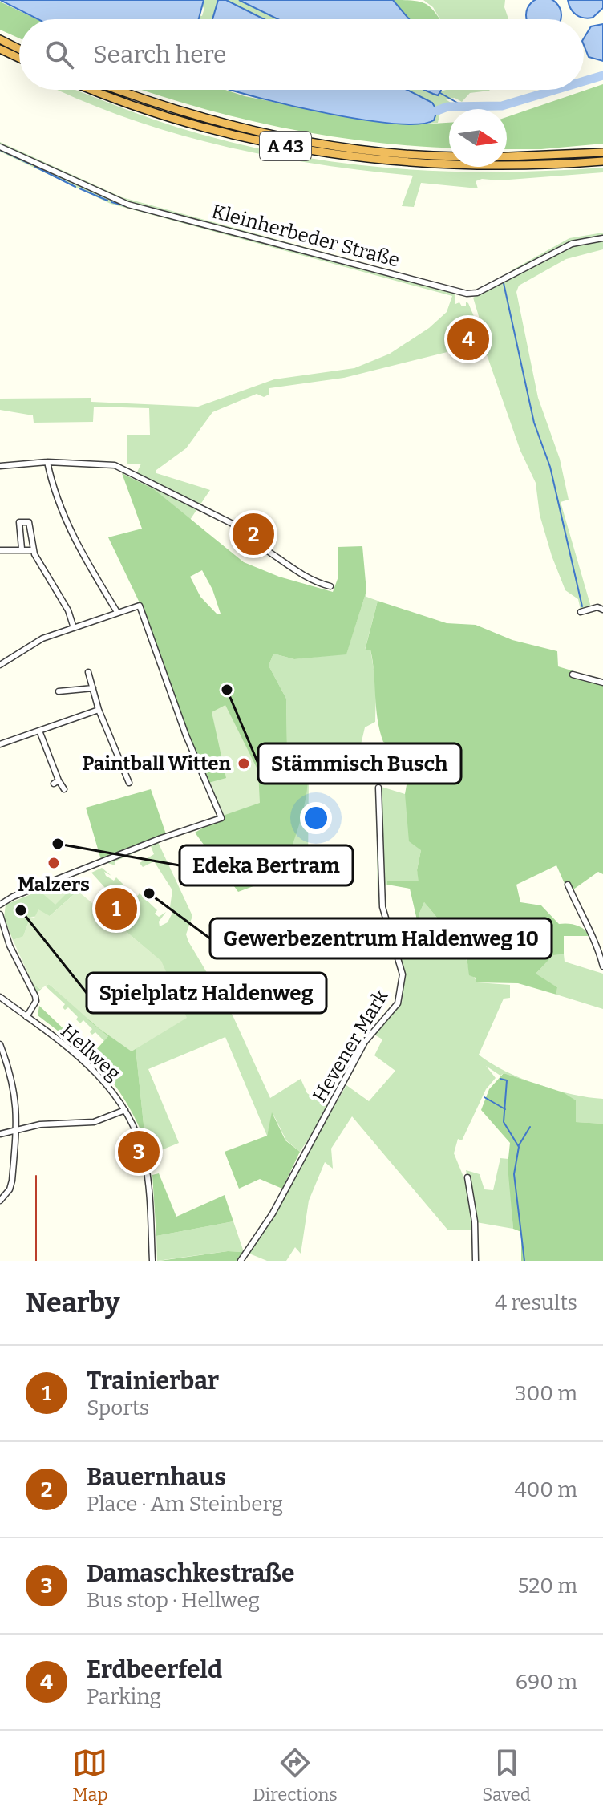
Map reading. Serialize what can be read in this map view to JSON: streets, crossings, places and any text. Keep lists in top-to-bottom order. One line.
{"streets":{"highway":["A 43"],"street":["Kleinherbeder Straße","Hevener Mark","Hellweg"]},"places":["Stämmisch Busch","Paintball Witten","Edeka Bertram","Malzers","Gewerbezentrum Haldenweg 10","Spielplatz Haldenweg"],"north":"right","page":{"search":"Search here","pins":["4","2","1","3"],"heading":["Nearby","4 results"],"list":[{"mark":"1","name":"Trainierbar","note":"Sports","value":"300 m"},{"mark":"2","name":"Bauernhaus","note":"Place · Am Steinberg","value":"400 m"},{"mark":"3","name":"Damaschkestraße","note":"Bus stop · Hellweg","value":"520 m"},{"mark":"4","name":"Erdbeerfeld","note":"Parking","value":"690 m"}],"nav":["Map","Directions","Saved"]}}
